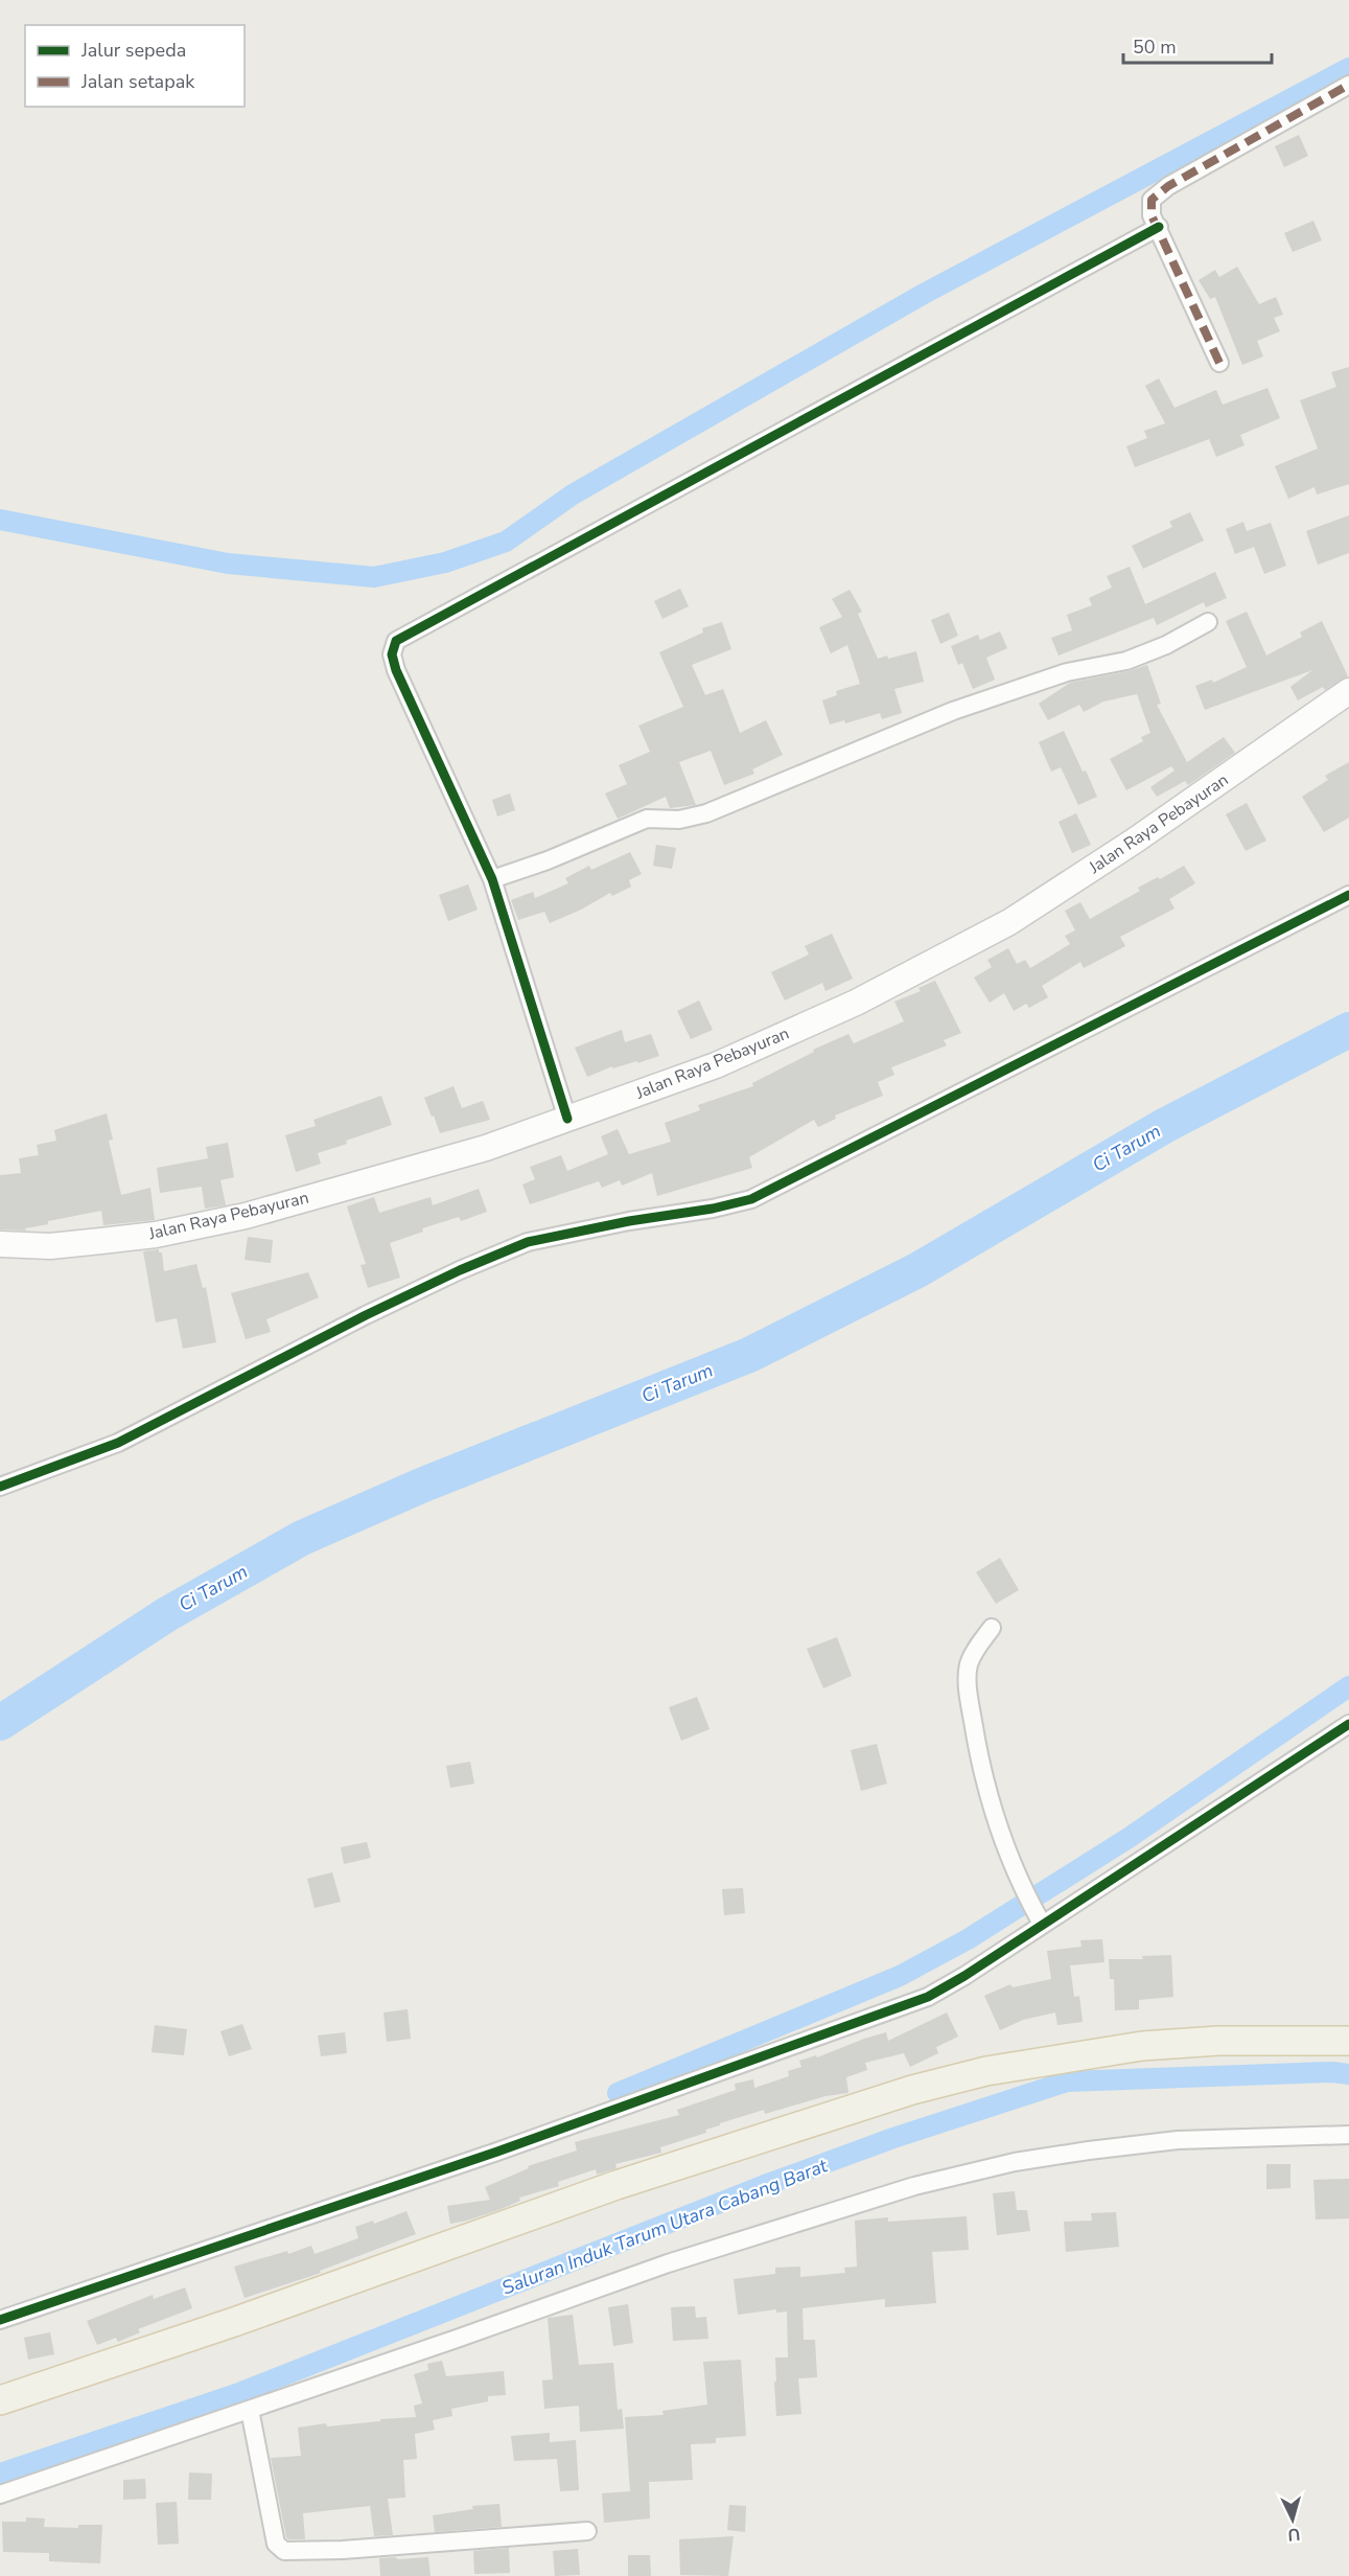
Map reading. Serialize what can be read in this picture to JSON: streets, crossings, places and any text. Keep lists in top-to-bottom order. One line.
{"streets":{"main road":["Jalan Raya Pebayuran"]},"water":["Ci Tarum","Saluran Induk Tarum Utara Cabang Barat"],"legend":["Jalur sepeda","Jalan setapak"],"scale_bar":"50 m","north":"bottom"}
